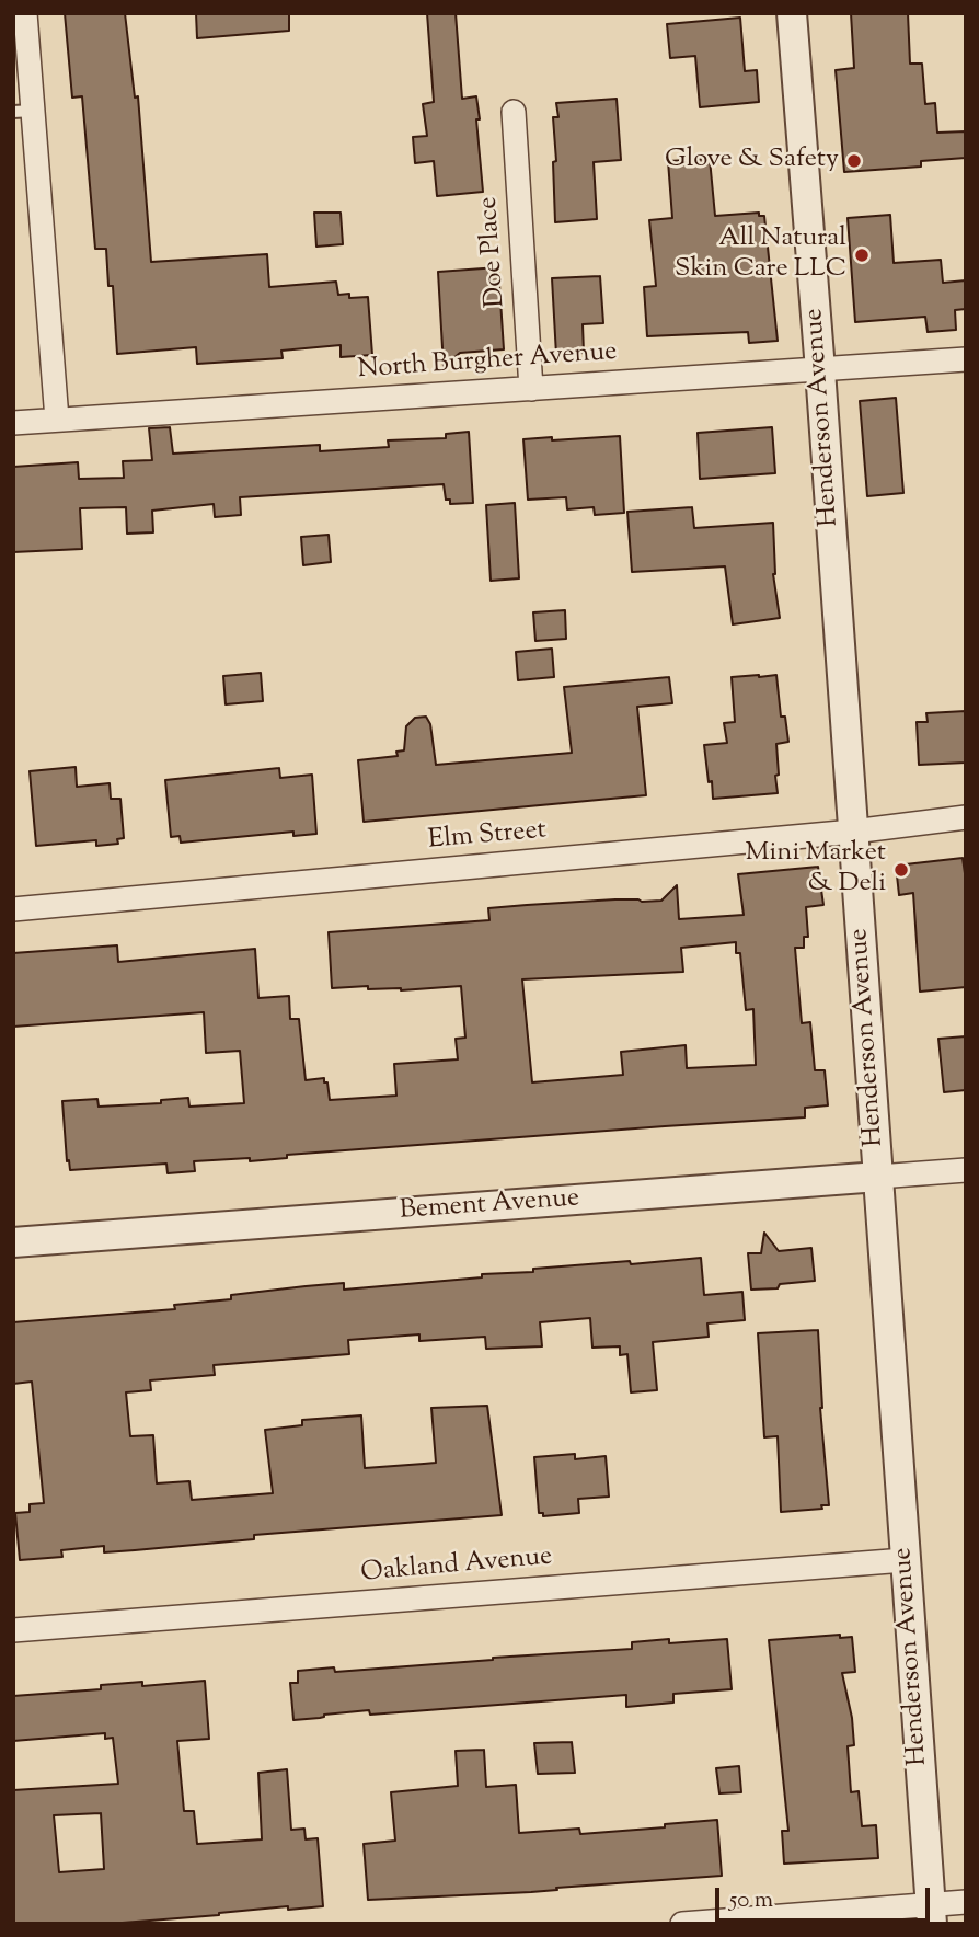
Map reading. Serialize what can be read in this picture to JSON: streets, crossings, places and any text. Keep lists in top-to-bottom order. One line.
{"streets":{"street":["Doe Place","North Burgher Avenue","Henderson Avenue","Elm Street","Bement Avenue","Oakland Avenue"]},"crossings":[["Doe Place","North Burgher Avenue"],["North Burgher Avenue","Henderson Avenue"],["Henderson Avenue","Elm Street"],["Henderson Avenue","Bement Avenue"],["Henderson Avenue","Oakland Avenue"]],"places":["Glove & Safety","All Natural Skin Care LLC","Mini Market & Deli"],"scale_bar":"50 m"}
